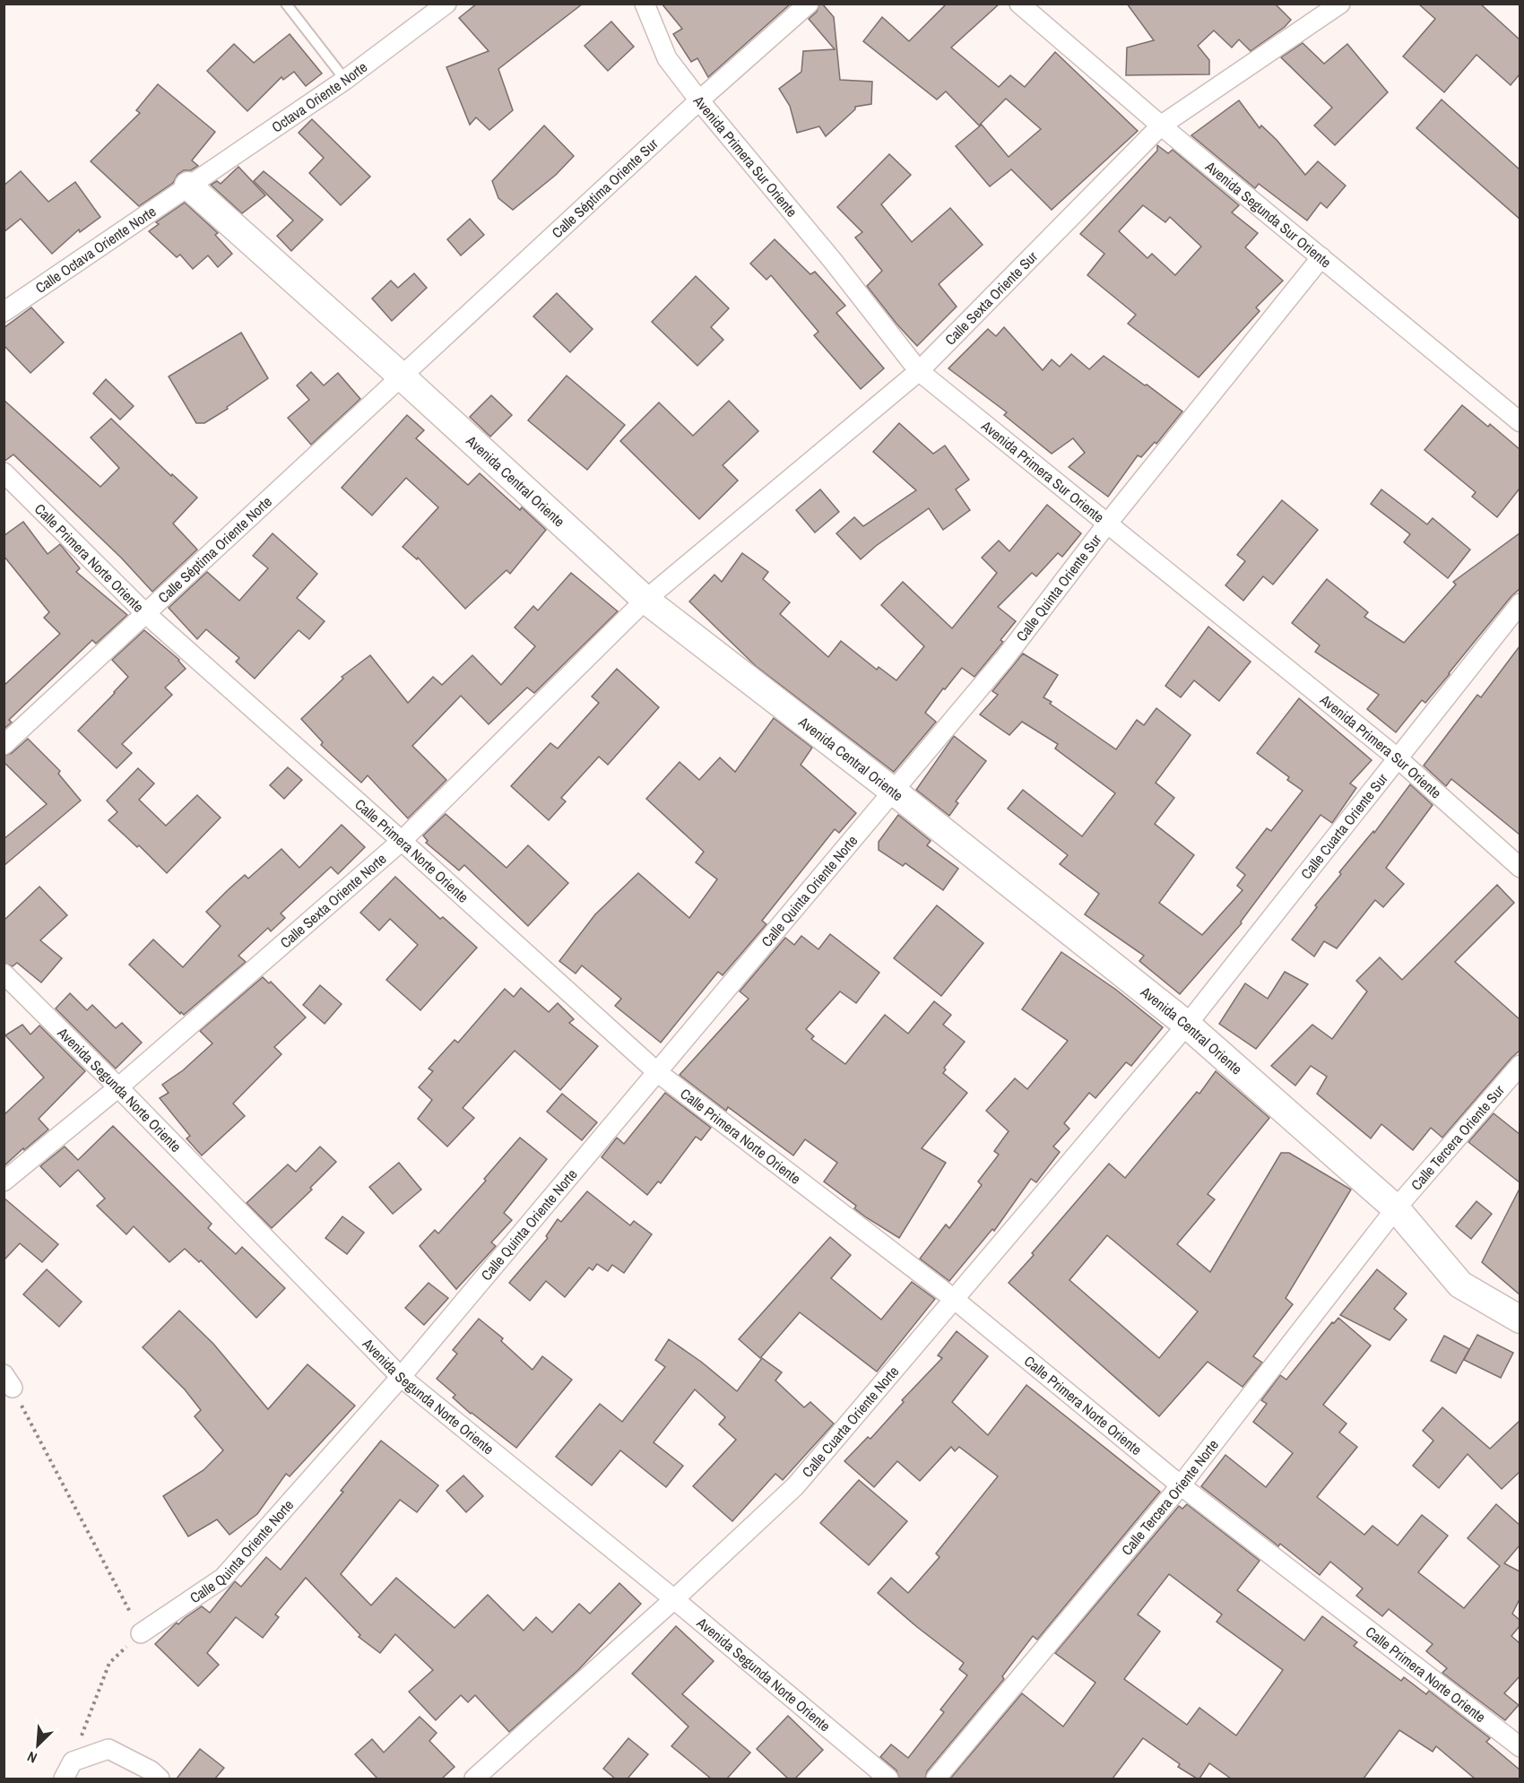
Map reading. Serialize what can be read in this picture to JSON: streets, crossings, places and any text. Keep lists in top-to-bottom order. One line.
{"streets":{"street":["Octava Oriente Norte","Avenida Primera Sur Oriente","Calle Séptima Oriente Sur","Avenida Segunda Sur Oriente","Calle Octava Oriente Norte","Calle Sexta Oriente Sur","Avenida Central Oriente","Calle Séptima Oriente Norte","Calle Primera Norte Oriente","Calle Quinta Oriente Sur","Calle Cuarta Oriente Sur","Calle Quinta Oriente Norte","Calle Sexta Oriente Norte","Avenida Segunda Norte Oriente","Calle Tercera Oriente Sur","Calle Cuarta Oriente Norte","Calle Tercera Oriente Norte"]},"crossings":[["Octava Oriente Norte","Calle Octava Oriente Norte"],["Octava Oriente Norte","Avenida Central Oriente"],["Avenida Primera Sur Oriente","Calle Séptima Oriente Sur"],["Avenida Primera Sur Oriente","Calle Sexta Oriente Sur"],["Avenida Primera Sur Oriente","Calle Quinta Oriente Sur"],["Avenida Primera Sur Oriente","Calle Cuarta Oriente Sur"],["Calle Séptima Oriente Sur","Avenida Central Oriente"],["Calle Séptima Oriente Sur","Calle Séptima Oriente Norte"],["Avenida Segunda Sur Oriente","Calle Sexta Oriente Sur"],["Avenida Segunda Sur Oriente","Calle Quinta Oriente Sur"],["Calle Octava Oriente Norte","Avenida Central Oriente"],["Calle Sexta Oriente Sur","Avenida Central Oriente"],["Calle Sexta Oriente Sur","Calle Sexta Oriente Norte"],["Avenida Central Oriente","Calle Séptima Oriente Norte"],["Avenida Central Oriente","Calle Quinta Oriente Sur"],["Avenida Central Oriente","Calle Cuarta Oriente Sur"],["Avenida Central Oriente","Calle Quinta Oriente Norte"],["Avenida Central Oriente","Calle Sexta Oriente Norte"],["Avenida Central Oriente","Calle Tercera Oriente Sur"],["Avenida Central Oriente","Calle Cuarta Oriente Norte"],["Avenida Central Oriente","Calle Tercera Oriente Norte"],["Calle Séptima Oriente Norte","Calle Primera Norte Oriente"],["Calle Primera Norte Oriente","Calle Quinta Oriente Norte"],["Calle Primera Norte Oriente","Calle Sexta Oriente Norte"],["Calle Primera Norte Oriente","Calle Cuarta Oriente Norte"],["Calle Primera Norte Oriente","Calle Tercera Oriente Norte"],["Calle Quinta Oriente Sur","Calle Quinta Oriente Norte"],["Calle Cuarta Oriente Sur","Calle Cuarta Oriente Norte"],["Calle Quinta Oriente Norte","Avenida Segunda Norte Oriente"],["Calle Sexta Oriente Norte","Avenida Segunda Norte Oriente"],["Avenida Segunda Norte Oriente","Calle Cuarta Oriente Norte"],["Calle Tercera Oriente Sur","Calle Tercera Oriente Norte"]],"north":"bottom left"}
